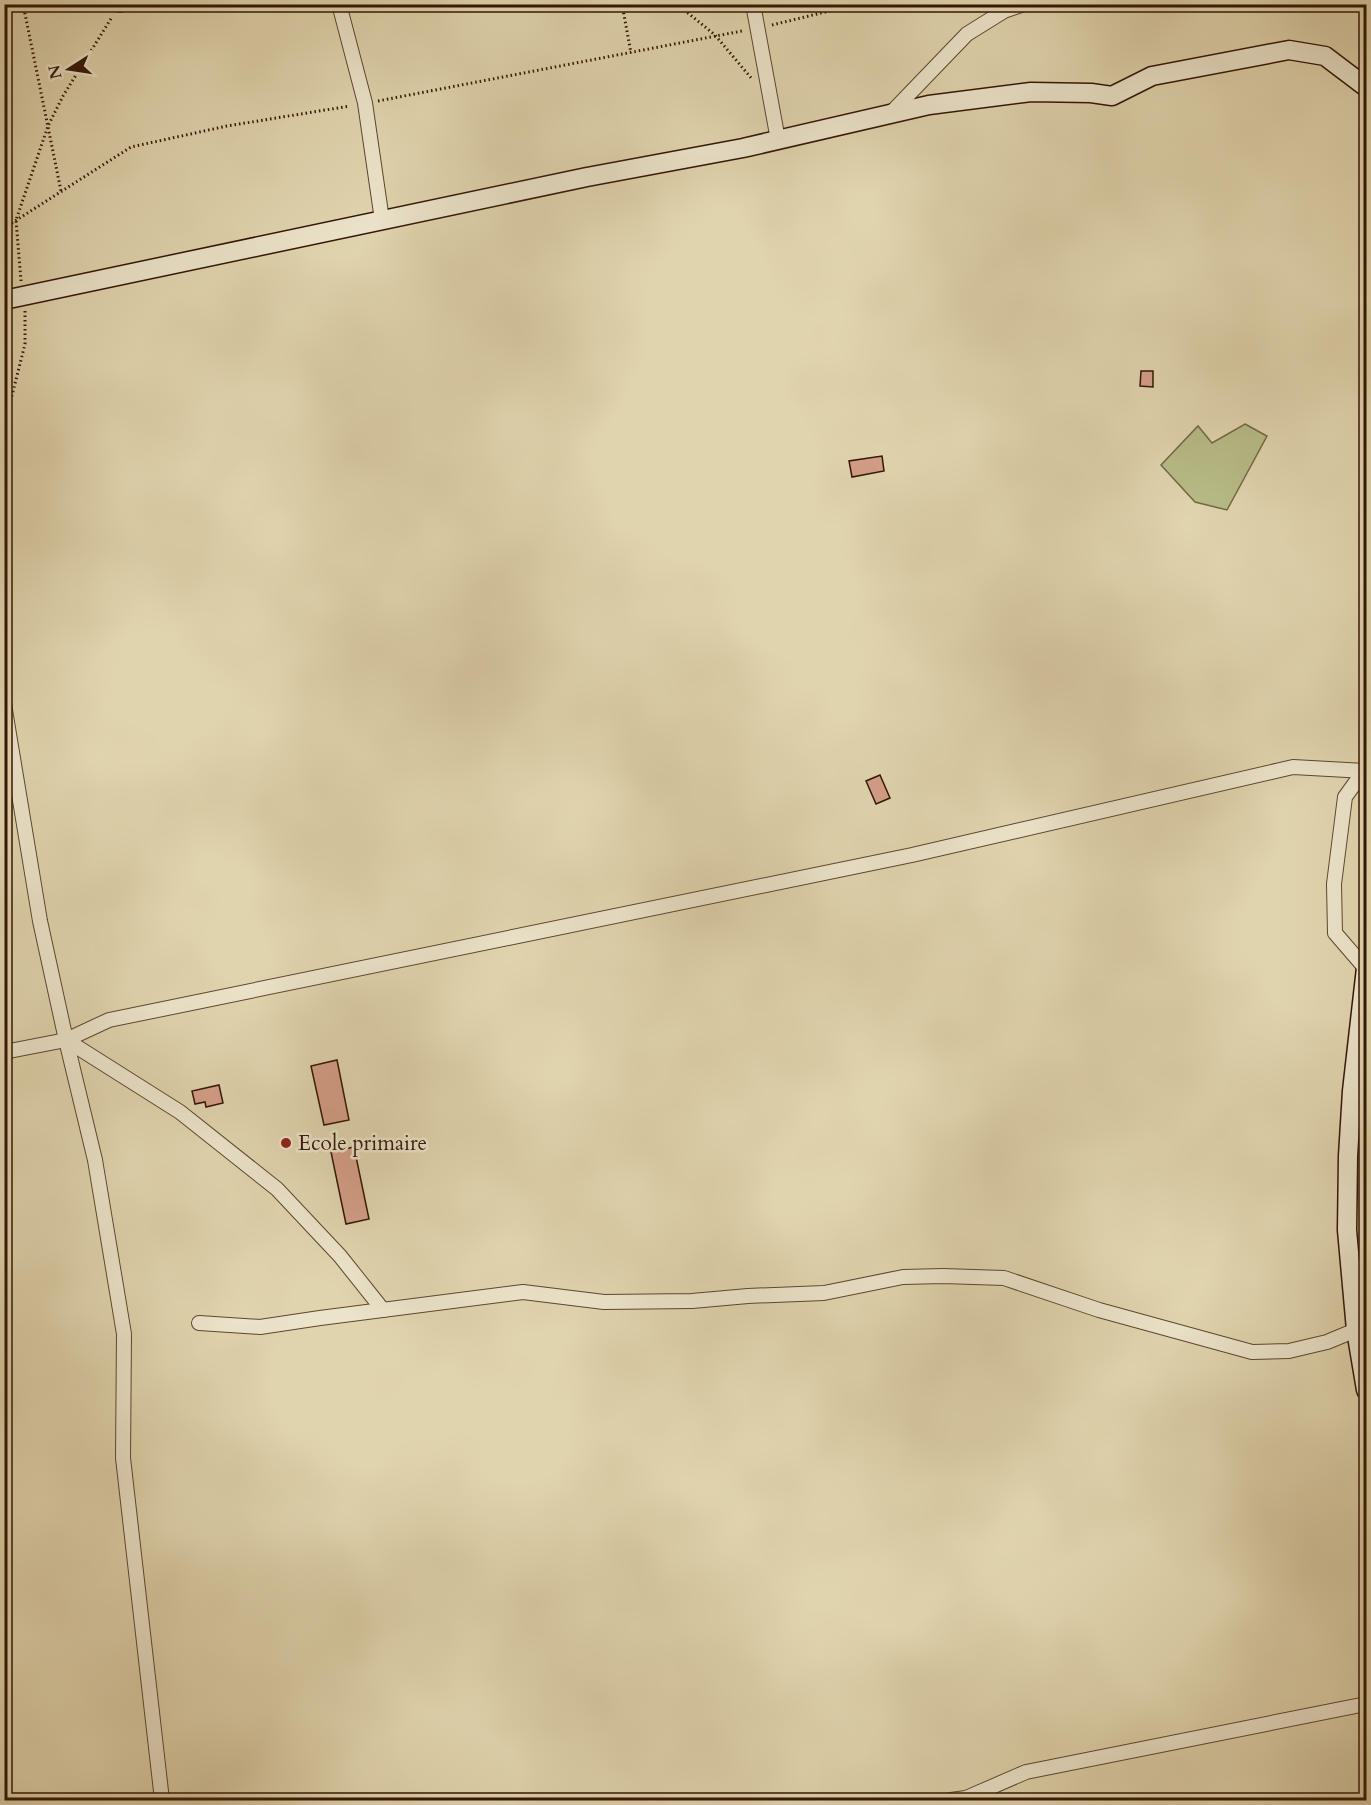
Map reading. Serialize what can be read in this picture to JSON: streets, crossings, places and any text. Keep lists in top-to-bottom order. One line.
{"places":["Ecole primaire"],"north":"left"}
